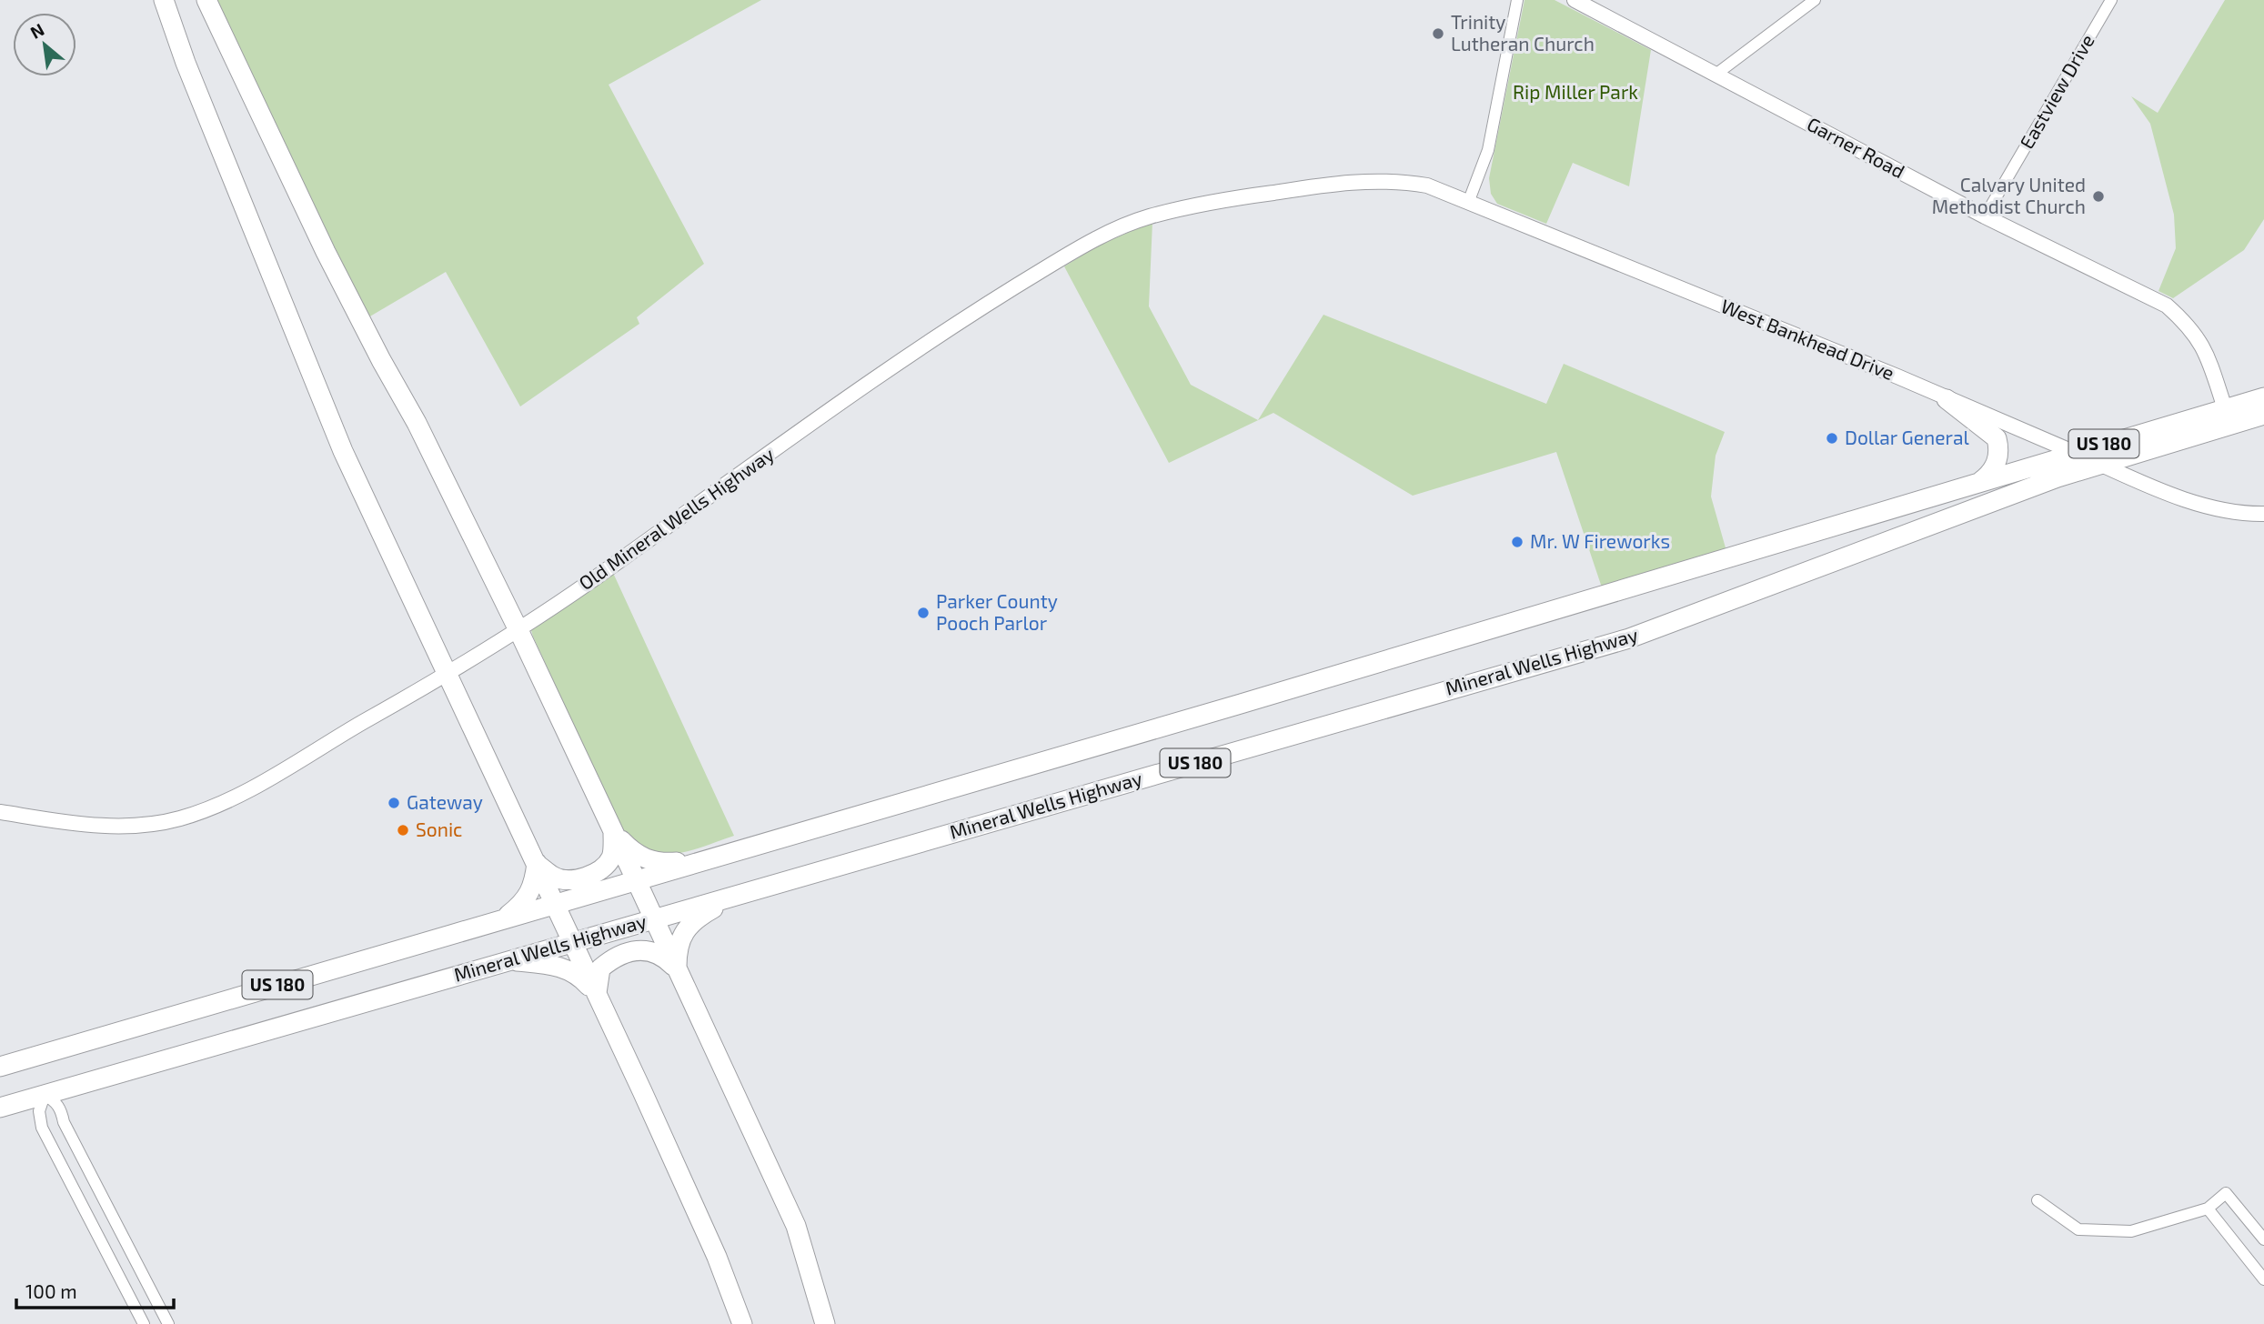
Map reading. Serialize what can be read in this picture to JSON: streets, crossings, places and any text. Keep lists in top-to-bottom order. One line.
{"streets":{"main road":["US 180","Mineral Wells Highway"],"street":["Eastview Drive","Garner Road","West Bankhead Drive","Old Mineral Wells Highway"]},"crossings":[["Eastview Drive","Garner Road"],["Garner Road","US 180"],["West Bankhead Drive","US 180"],["West Bankhead Drive","Old Mineral Wells Highway"],["West Bankhead Drive","Mineral Wells Highway"]],"parks":["Rip Miller Park"],"places":["Trinity Lutheran Church","Calvary United Methodist Church","Dollar General","Mr. W Fireworks","Parker County Pooch Parlor","Gateway","Sonic"],"scale_bar":"100 m","north":"top left"}
